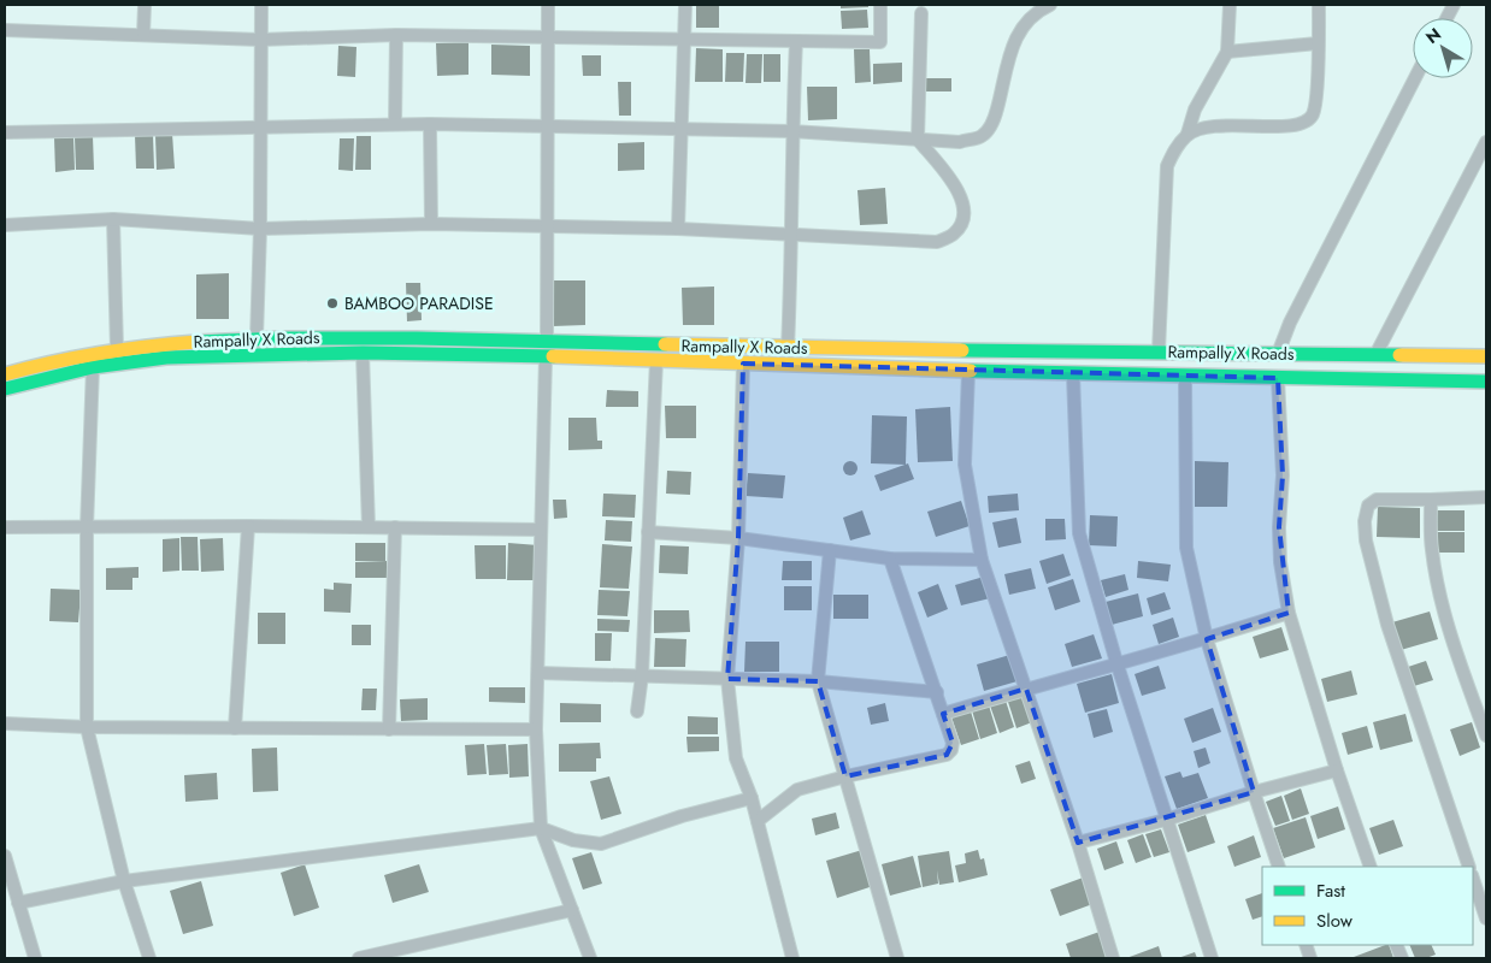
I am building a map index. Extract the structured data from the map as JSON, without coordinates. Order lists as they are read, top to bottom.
{
  "streets": {
    "main road": ["Rampally X Roads"]
  },
  "places": ["BAMBOO PARADISE"],
  "legend": ["Fast", "Slow"],
  "north": "top left"
}
